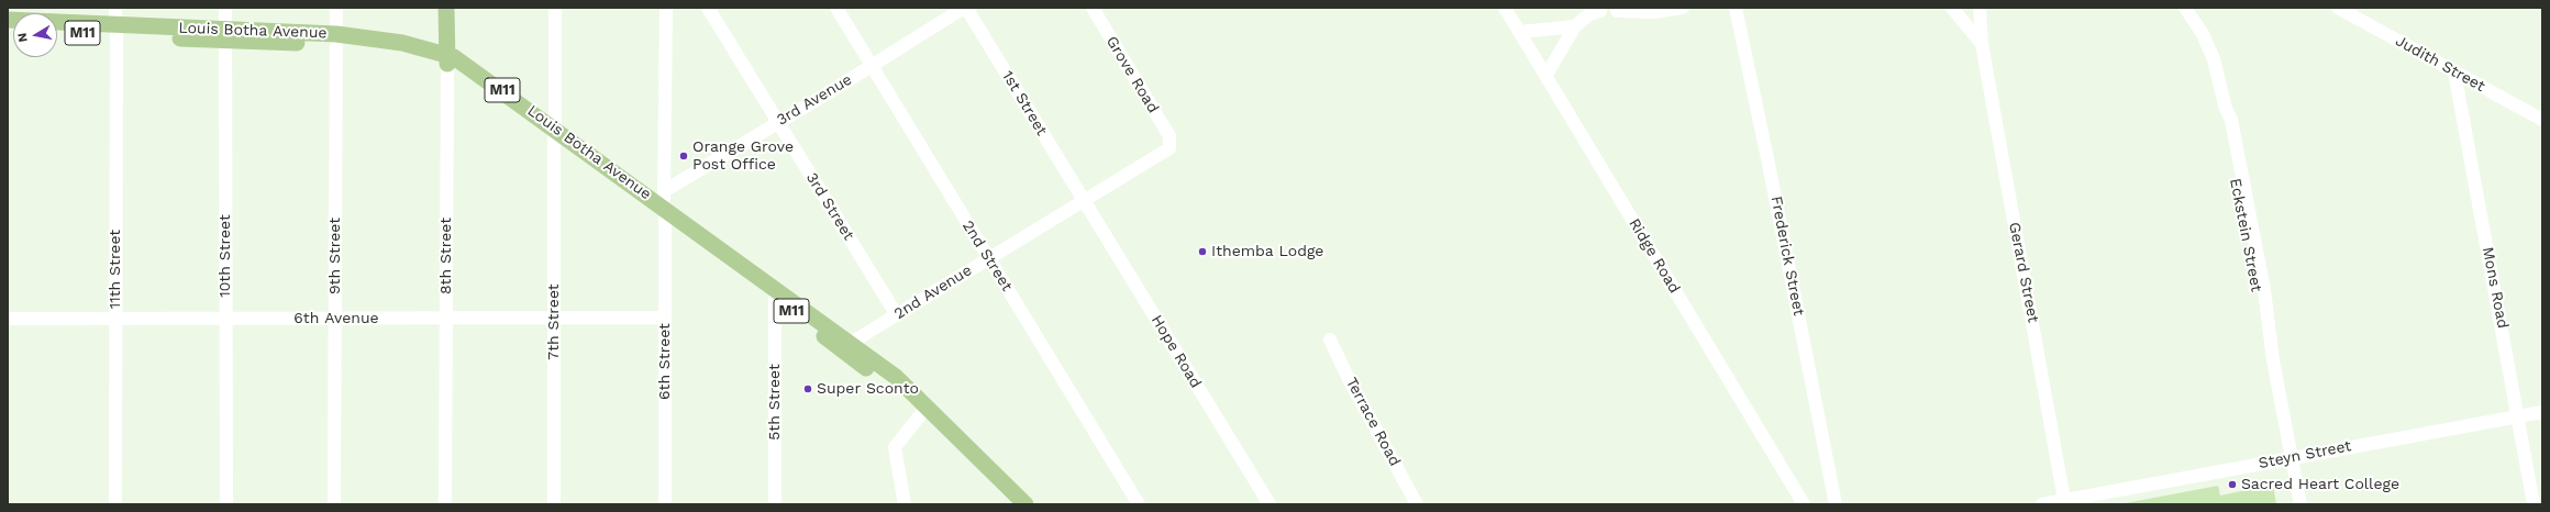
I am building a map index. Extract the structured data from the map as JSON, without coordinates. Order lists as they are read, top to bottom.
{
  "streets": {
    "main road": ["Louis Botha Avenue", "M11", "8th Street"],
    "street": [
      "Judith Street",
      "Grove Road",
      "3rd Avenue",
      "1st Street",
      "3rd Street",
      "Eckstein Street",
      "10th Street",
      "9th Street",
      "2nd Street",
      "Ridge Road",
      "Frederick Street",
      "11th Street",
      "Gerard Street",
      "Mons Road",
      "2nd Avenue",
      "6th Avenue",
      "7th Street",
      "Hope Road",
      "6th Street",
      "5th Street",
      "Terrace Road",
      "Steyn Street"
    ]
  },
  "crossings": [
    ["Louis Botha Avenue", "3rd Avenue"],
    ["Louis Botha Avenue", "10th Street"],
    ["Louis Botha Avenue", "9th Street"],
    ["Louis Botha Avenue", "8th Street"],
    ["Louis Botha Avenue", "11th Street"],
    ["Louis Botha Avenue", "2nd Avenue"],
    ["Louis Botha Avenue", "7th Street"],
    ["Louis Botha Avenue", "6th Street"],
    ["Louis Botha Avenue", "5th Street"],
    ["Judith Street", "Mons Road"],
    ["Grove Road", "2nd Avenue"],
    ["3rd Avenue", "1st Street"],
    ["3rd Avenue", "3rd Street"],
    ["3rd Avenue", "2nd Street"],
    ["3rd Avenue", "6th Street"],
    ["1st Street", "2nd Avenue"],
    ["1st Street", "Hope Road"],
    ["3rd Street", "2nd Avenue"],
    ["Eckstein Street", "Steyn Street"],
    ["10th Street", "6th Avenue"],
    ["9th Street", "6th Avenue"],
    ["8th Street", "6th Avenue"],
    ["2nd Street", "2nd Avenue"],
    ["11th Street", "6th Avenue"],
    ["Gerard Street", "Steyn Street"],
    ["Mons Road", "Steyn Street"],
    ["2nd Avenue", "Hope Road"],
    ["6th Avenue", "7th Street"],
    ["6th Avenue", "6th Street"]
  ],
  "places": [
    "Orange Grove Post Office",
    "Ithemba Lodge",
    "Super Sconto",
    "Sacred Heart College"
  ],
  "north": "left"
}
